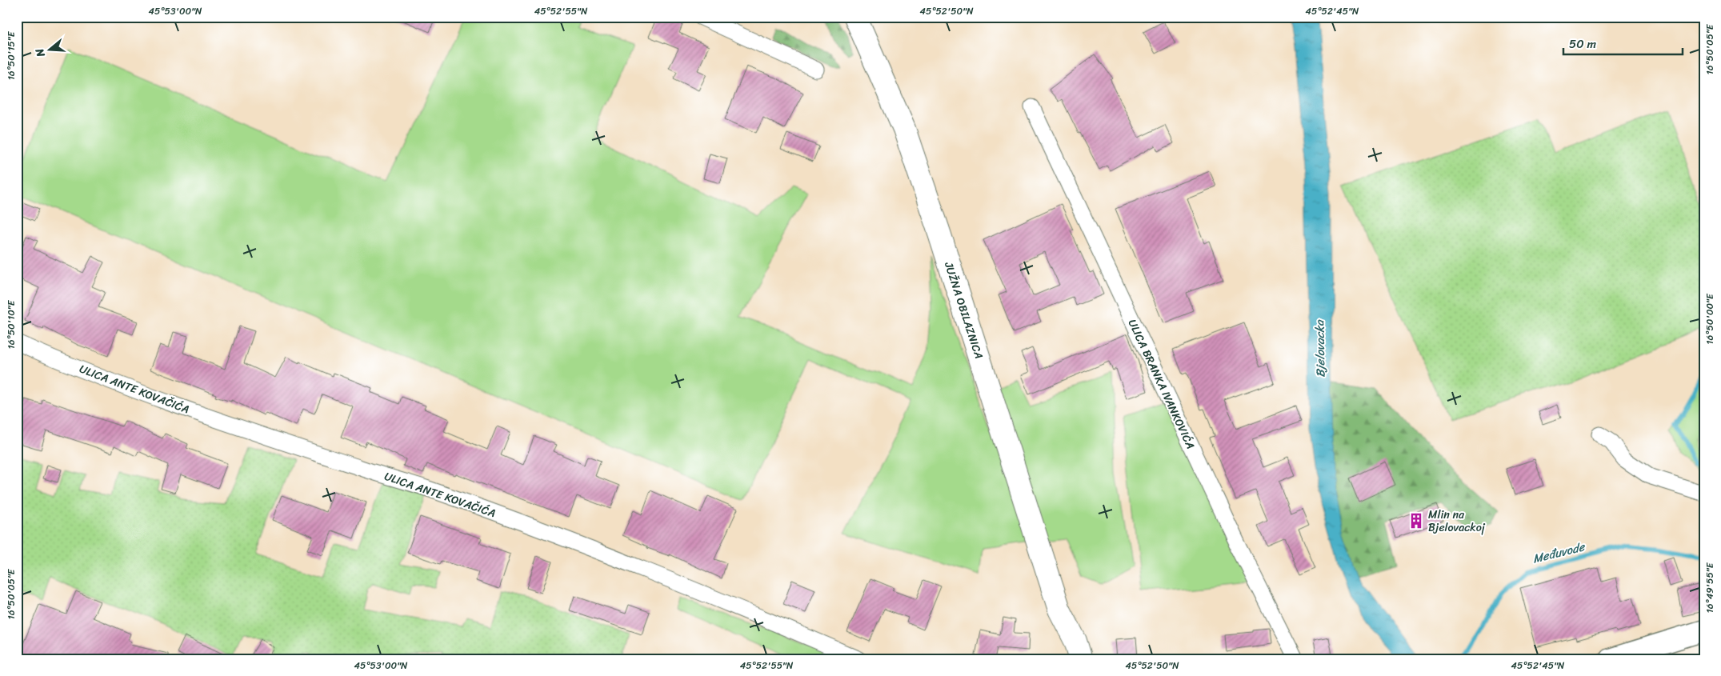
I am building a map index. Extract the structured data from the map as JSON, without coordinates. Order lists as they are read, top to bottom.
{
  "streets": {
    "main road": ["JUŽNA OBILAZNICA"],
    "street": ["ULICA BRANKA IVANKOVIĆA", "ULICA ANTE KOVAČIĆA"]
  },
  "water": ["Bjelovacka", "Međuvode"],
  "places": {
    "building": ["Mlin na Bjelovackoj"]
  },
  "scale_bar": "50 m",
  "north": "left",
  "coordinates": [
    "45°53'00\"N",
    "45°52'55\"N",
    "45°52'50\"N",
    "45°52'45\"N",
    "16°50'05\"E",
    "16°50'15\"E",
    "16°50'00\"E",
    "16°50'10\"E",
    "16°49'55\"E"
  ]
}
